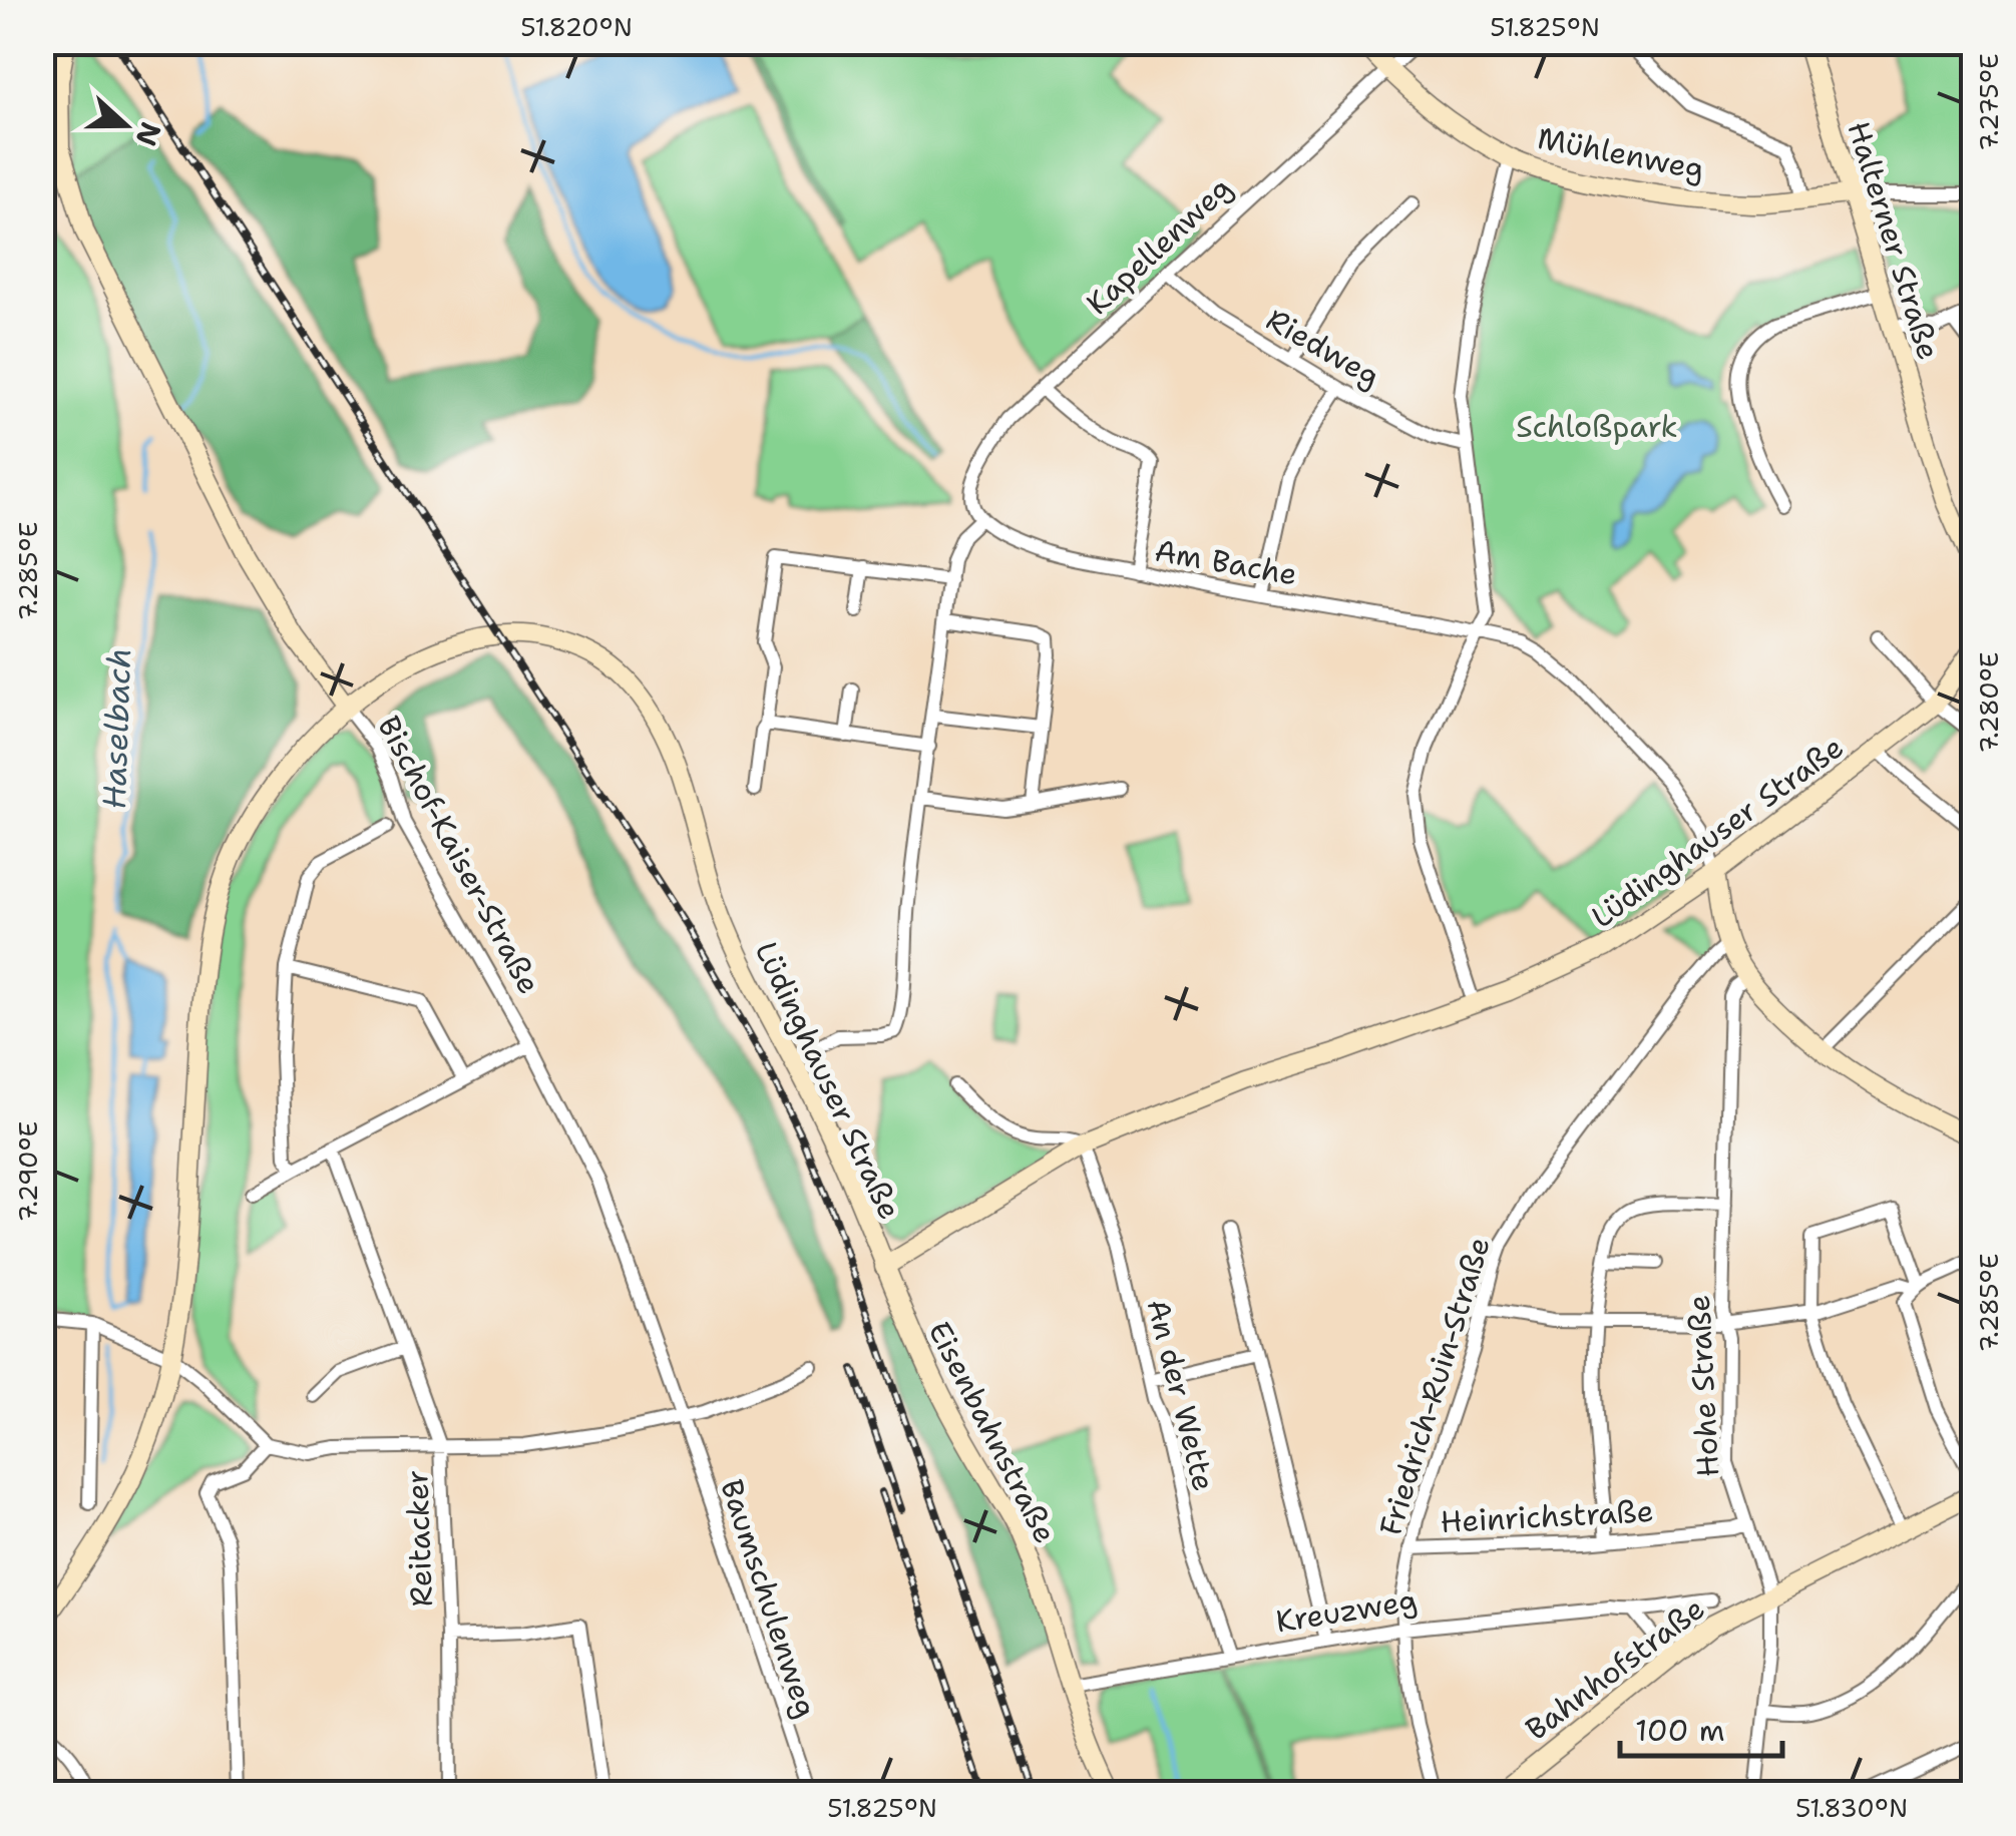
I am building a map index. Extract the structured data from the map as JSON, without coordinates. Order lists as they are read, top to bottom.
{
  "streets": {
    "street": [
      "Mühlenweg",
      "Halterner Straße",
      "Kapellenweg",
      "Riedweg",
      "Am Bache",
      "Lüdinghauser Straße",
      "Bischof-Kaiser-Straße",
      "Friedrich-Ruin-Straße",
      "Hohe Straße",
      "An der Wette",
      "Eisenbahnstraße",
      "Heinrichstraße",
      "Reitacker",
      "Baumschulenweg",
      "Kreuzweg",
      "Bahnhofstraße"
    ]
  },
  "crossings": [
    ["Mühlenweg", "Halterner Straße"],
    ["Mühlenweg", "Kapellenweg"],
    ["Kapellenweg", "Riedweg"],
    ["Kapellenweg", "Am Bache"],
    ["Kapellenweg", "Lüdinghauser Straße"],
    ["Am Bache", "Lüdinghauser Straße"],
    ["Lüdinghauser Straße", "Bischof-Kaiser-Straße"],
    ["Lüdinghauser Straße", "An der Wette"],
    ["Lüdinghauser Straße", "Eisenbahnstraße"],
    ["Bischof-Kaiser-Straße", "Baumschulenweg"],
    ["Friedrich-Ruin-Straße", "Heinrichstraße"],
    ["Friedrich-Ruin-Straße", "Kreuzweg"],
    ["Hohe Straße", "Heinrichstraße"],
    ["Hohe Straße", "Bahnhofstraße"],
    ["An der Wette", "Kreuzweg"],
    ["Eisenbahnstraße", "Kreuzweg"]
  ],
  "water": ["Haselbach"],
  "parks": ["Schloßpark"],
  "scale_bar": "100 m",
  "north": "right",
  "coordinates": [
    "51.820°N",
    "51.825°N",
    "7.275°E",
    "7.285°E",
    "7.280°E",
    "7.290°E",
    "51.830°N"
  ]
}
